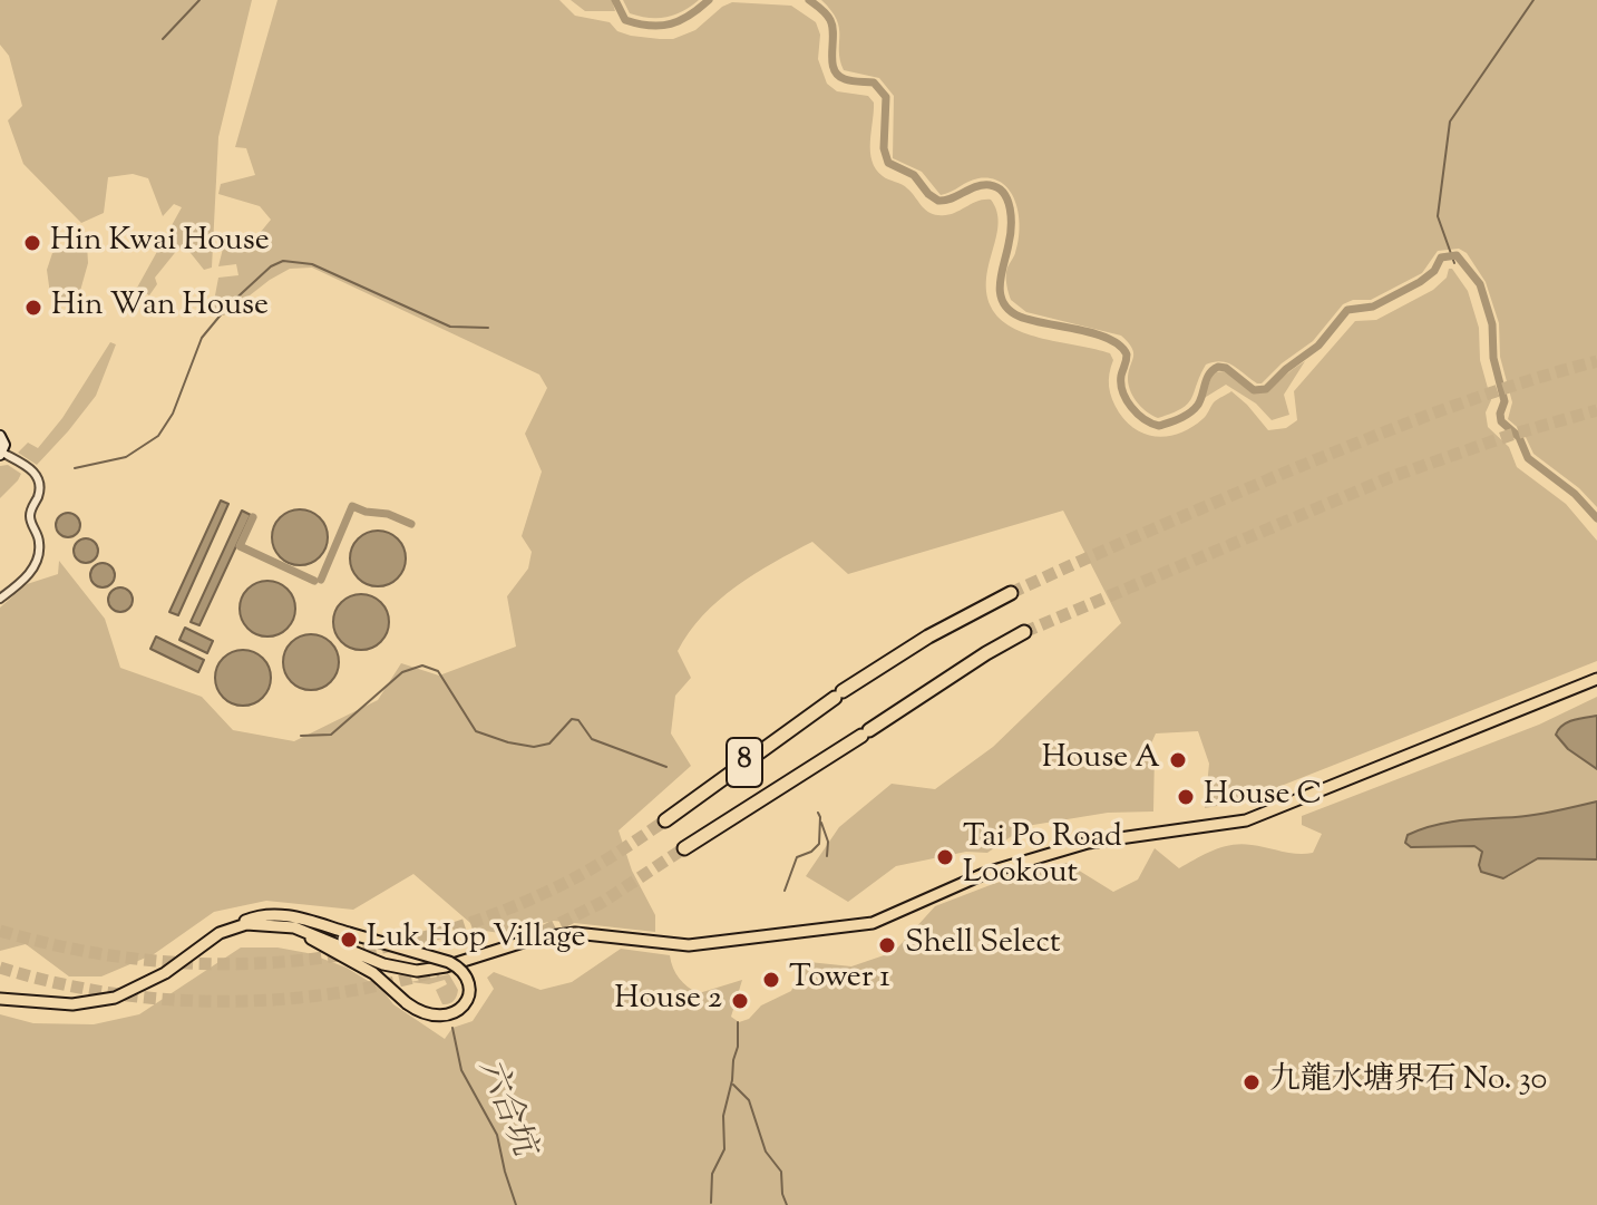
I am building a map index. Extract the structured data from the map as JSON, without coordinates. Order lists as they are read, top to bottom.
{
  "streets": {
    "highway": ["8"]
  },
  "water": ["六合坑"],
  "places": [
    "Hin Kwai House",
    "Hin Wan House",
    "House A",
    "House C",
    "Tai Po Road Lookout",
    "Luk Hop Village",
    "Shell Select",
    "Tower 1",
    "House 2",
    "九龍水塘界石 No. 30"
  ]
}
